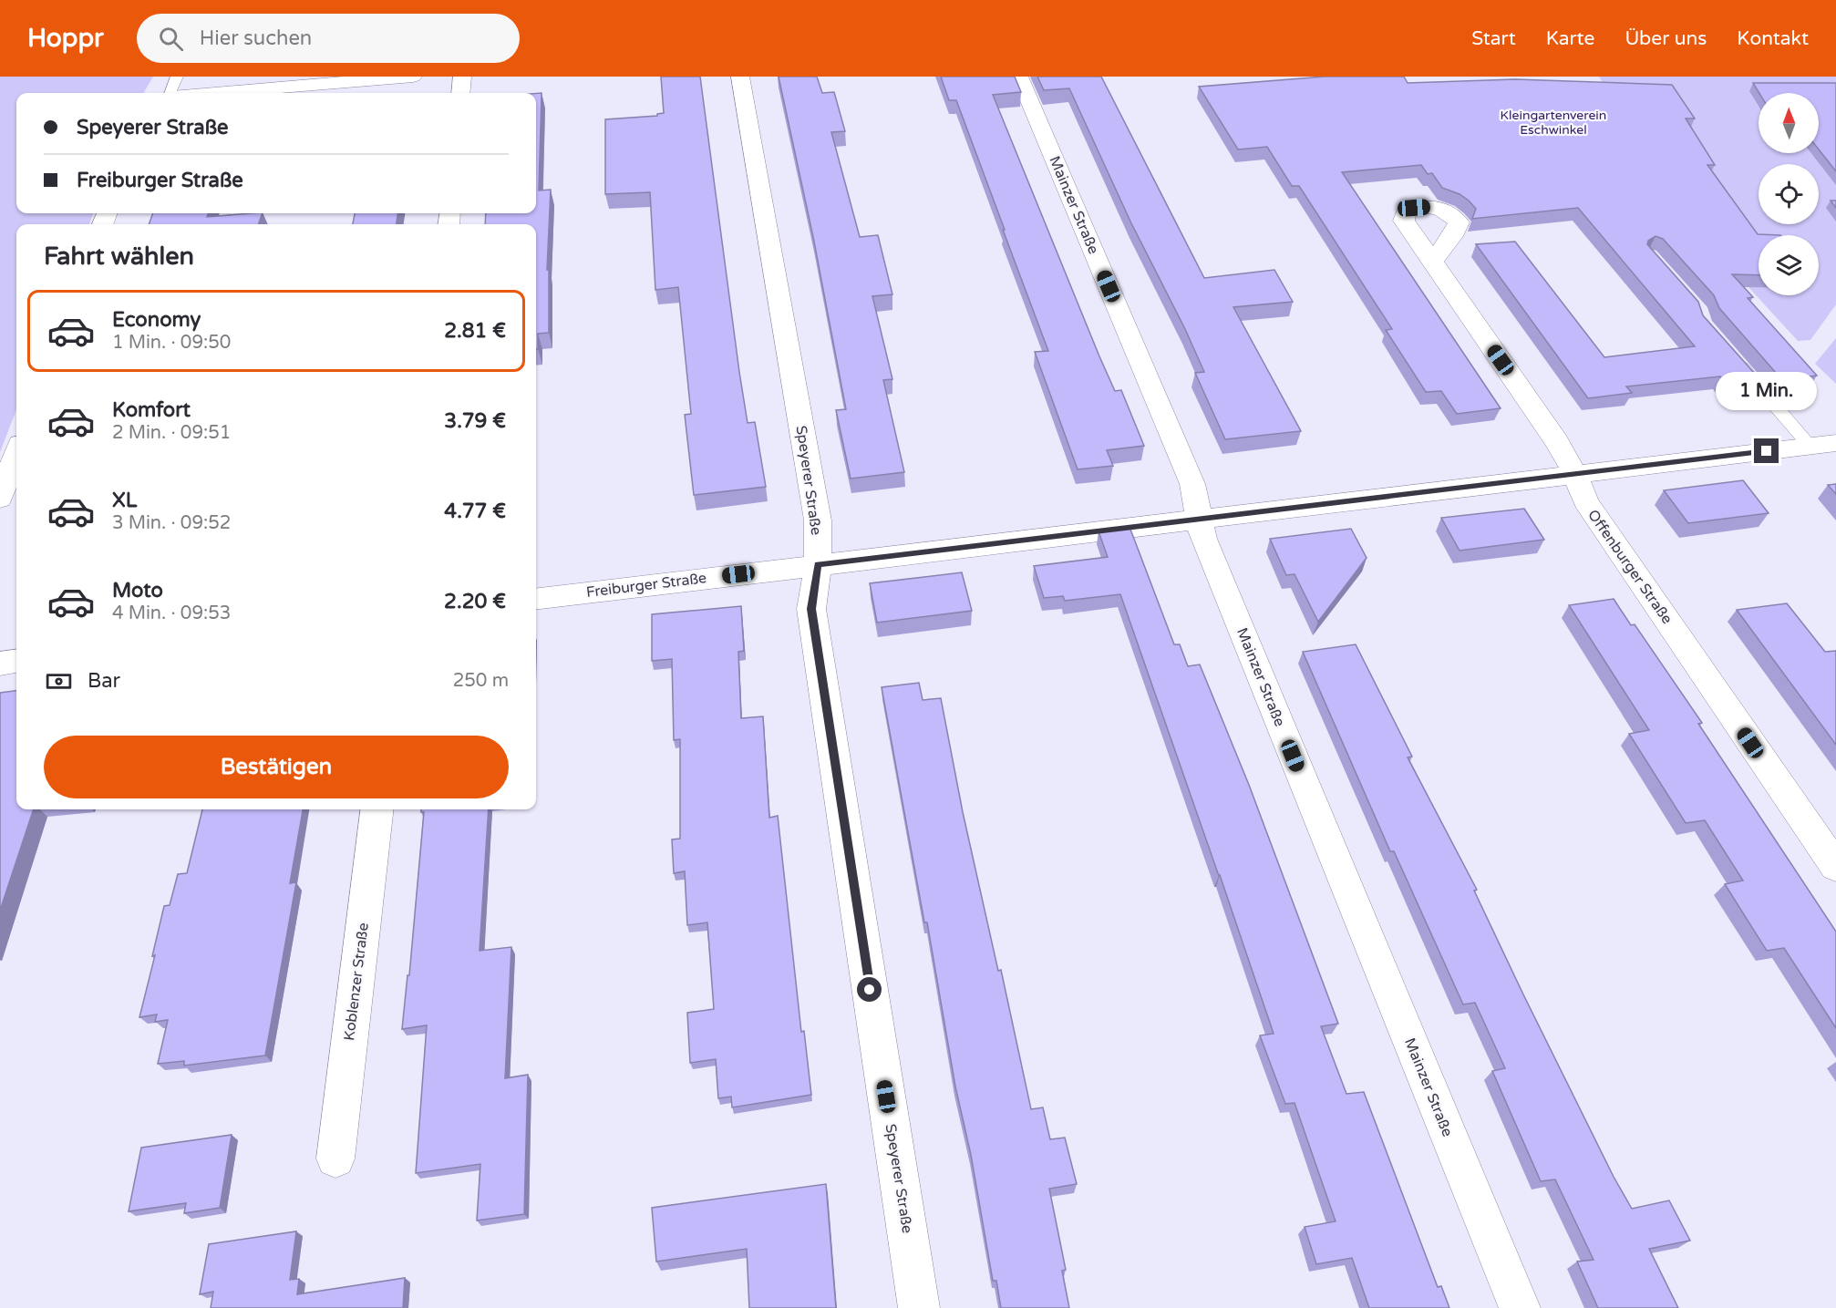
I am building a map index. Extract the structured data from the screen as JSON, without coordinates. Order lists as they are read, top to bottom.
{
  "streets": {
    "street": [
      "Mainzer Straße",
      "Speyerer Straße",
      "Offenburger Straße",
      "Freiburger Straße",
      "Koblenzer Straße"
    ]
  },
  "crossings": [
    ["Mainzer Straße", "Freiburger Straße"],
    ["Speyerer Straße", "Freiburger Straße"],
    ["Offenburger Straße", "Freiburger Straße"]
  ],
  "parks": ["Kleingartenverein Eschwinkel"],
  "north": "top",
  "page": {
    "header": "Hoppr",
    "search": "Hier suchen",
    "nav": [
      "Start",
      "Karte",
      "Über uns",
      "Kontakt"
    ],
    "banner": ["Speyerer Straße", "Freiburger Straße"],
    "heading": "Fahrt wählen",
    "list": [
      {
        "name": "Economy",
        "note": "1 Min. · 09:50",
        "value": "2.81 €"
      },
      {
        "name": "Komfort",
        "note": "2 Min. · 09:51",
        "value": "3.79 €"
      },
      {
        "name": "XL",
        "note": "3 Min. · 09:52",
        "value": "4.77 €"
      },
      {
        "name": "Moto",
        "note": "4 Min. · 09:53",
        "value": "2.20 €"
      }
    ],
    "bubble": "1 Min.",
    "pay": ["Bar", "250 m"],
    "buttons": "Bestätigen"
  }
}
